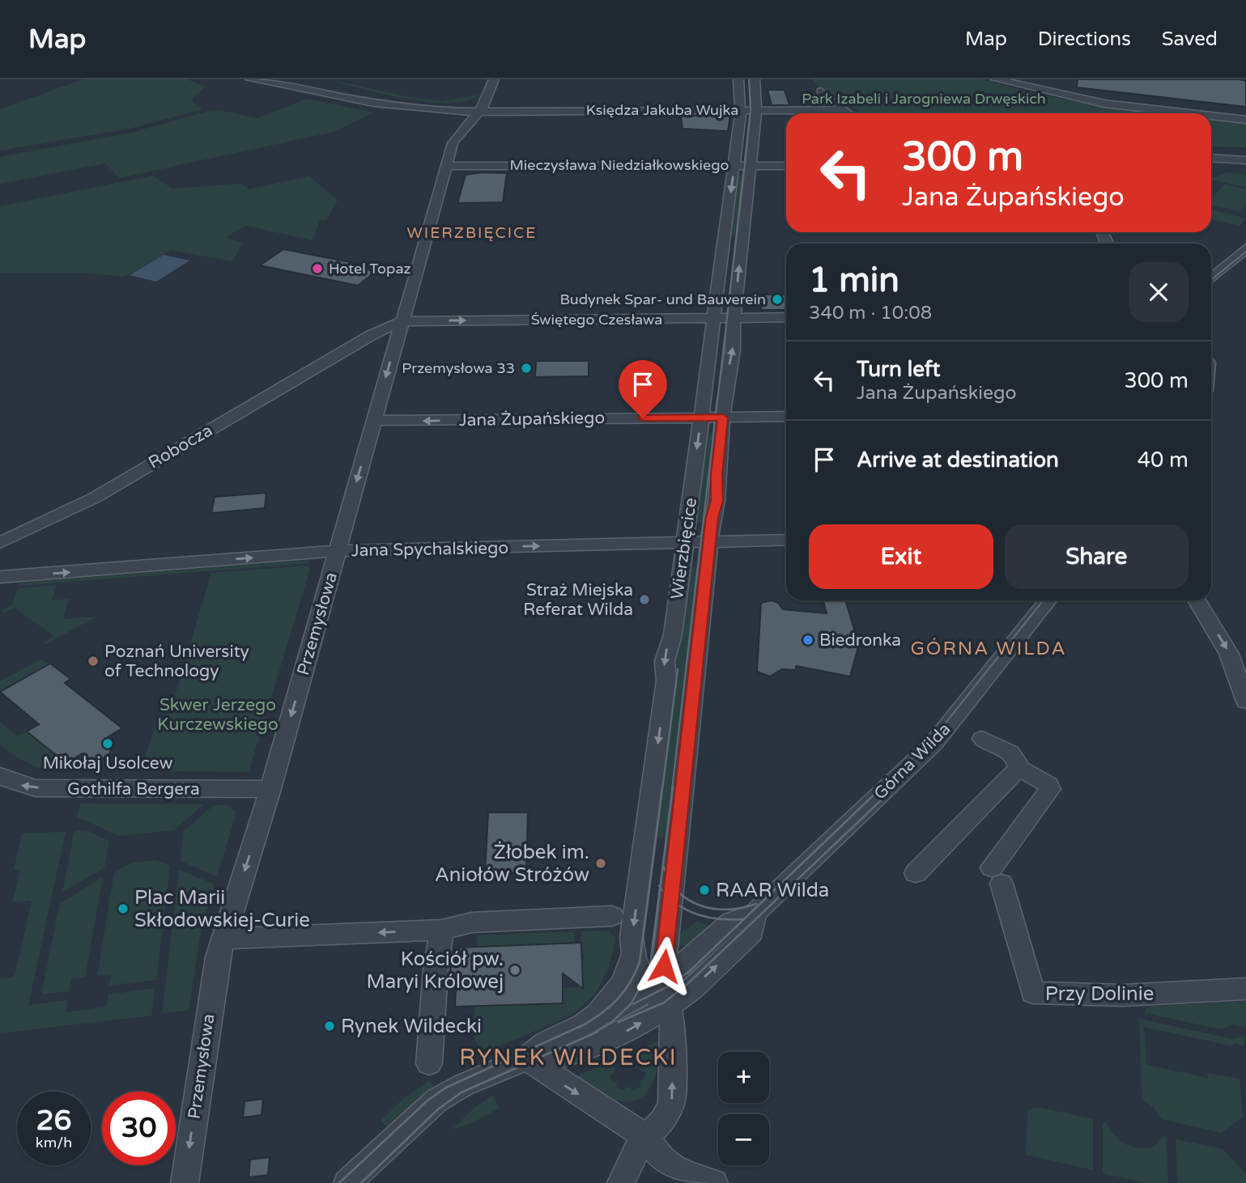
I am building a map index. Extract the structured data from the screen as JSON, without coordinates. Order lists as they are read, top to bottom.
{
  "streets": {
    "street": [
      "Księdza Jakuba Wujka",
      "Mieczysława Niedziałkowskiego",
      "Świętego Czesława",
      "Jana Żupańskiego",
      "Robocza",
      "Wierzbięcice",
      "Jana Spychalskiego",
      "Przemysłowa",
      "Górna Wilda",
      "Gothilfa Bergera",
      "Przy Dolinie"
    ]
  },
  "crossings": [
    ["Księdza Jakuba Wujka", "Wierzbięcice"],
    ["Księdza Jakuba Wujka", "Przemysłowa"],
    ["Mieczysława Niedziałkowskiego", "Wierzbięcice"],
    ["Mieczysława Niedziałkowskiego", "Przemysłowa"],
    ["Świętego Czesława", "Robocza"],
    ["Świętego Czesława", "Wierzbięcice"],
    ["Świętego Czesława", "Przemysłowa"],
    ["Jana Żupańskiego", "Wierzbięcice"],
    ["Jana Żupańskiego", "Przemysłowa"],
    ["Robocza", "Przemysłowa"],
    ["Wierzbięcice", "Jana Spychalskiego"],
    ["Wierzbięcice", "Górna Wilda"],
    ["Jana Spychalskiego", "Przemysłowa"],
    ["Przemysłowa", "Gothilfa Bergera"]
  ],
  "one_way": [
    "Świętego Czesława",
    "Jana Żupańskiego",
    "Jana Spychalskiego",
    "Przemysłowa",
    "Gothilfa Bergera"
  ],
  "districts": ["WIERZBIĘCICE", "GÓRNA WILDA", "RYNEK WILDECKI"],
  "parks": ["Park Izabeli i Jarogniewa Drwęskich", "Skwer Jerzego Kurczewskiego"],
  "places": [
    "Hotel Topaz",
    "Budynek Spar- und Bauverein",
    "Przemysłowa 33",
    "Straż Miejska Referat Wilda",
    "Biedronka",
    "Poznań University of Technology",
    "Mikołaj Usolcew",
    "Żłobek im. Aniołów Stróżów",
    "RAAR Wilda",
    "Plac Marii Skłodowskiej-Curie",
    "Kościół pw. Maryi Królowej",
    "Rynek Wildecki"
  ],
  "page": {
    "header": "Map",
    "nav": ["Map", "Directions", "Saved"],
    "turn": ["300 m", "Jana Żupańskiego"],
    "heading": ["1 min", "340 m · 10:08"],
    "list": [
      {
        "name": "Turn left",
        "note": "Jana Żupańskiego",
        "value": "300 m"
      },
      {
        "name": "Arrive at destination",
        "value": "40 m"
      }
    ],
    "buttons": ["Exit", "Share"],
    "map_buttons": ["+", "−"],
    "speed": "26 km/h",
    "limit": "30"
  }
}
